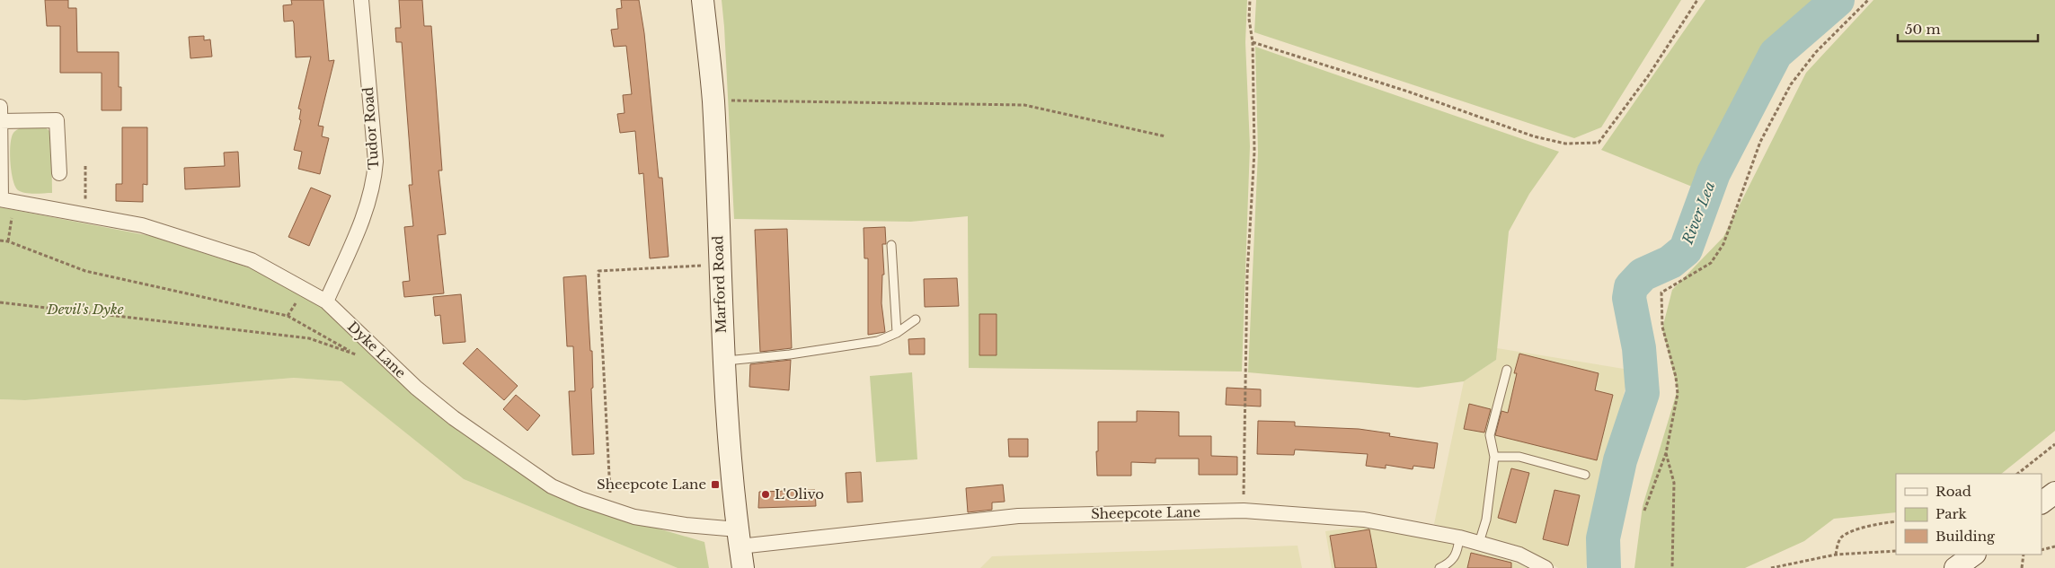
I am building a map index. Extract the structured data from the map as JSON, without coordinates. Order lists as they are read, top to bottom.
{
  "streets": {
    "street": [
      "Tudor Road",
      "Marford Road",
      "Dyke Lane",
      "Sheepcote Lane"
    ]
  },
  "crossings": [
    ["Tudor Road", "Dyke Lane"],
    ["Marford Road", "Dyke Lane"],
    ["Marford Road", "Sheepcote Lane"],
    ["Dyke Lane", "Sheepcote Lane"]
  ],
  "water": ["River Lea"],
  "parks": ["Devil's Dyke"],
  "places": {
    "transit": ["Sheepcote Lane"],
    "other": ["L'Olivo"]
  },
  "legend": ["Road", "Park", "Building"],
  "scale_bar": "50 m"
}
